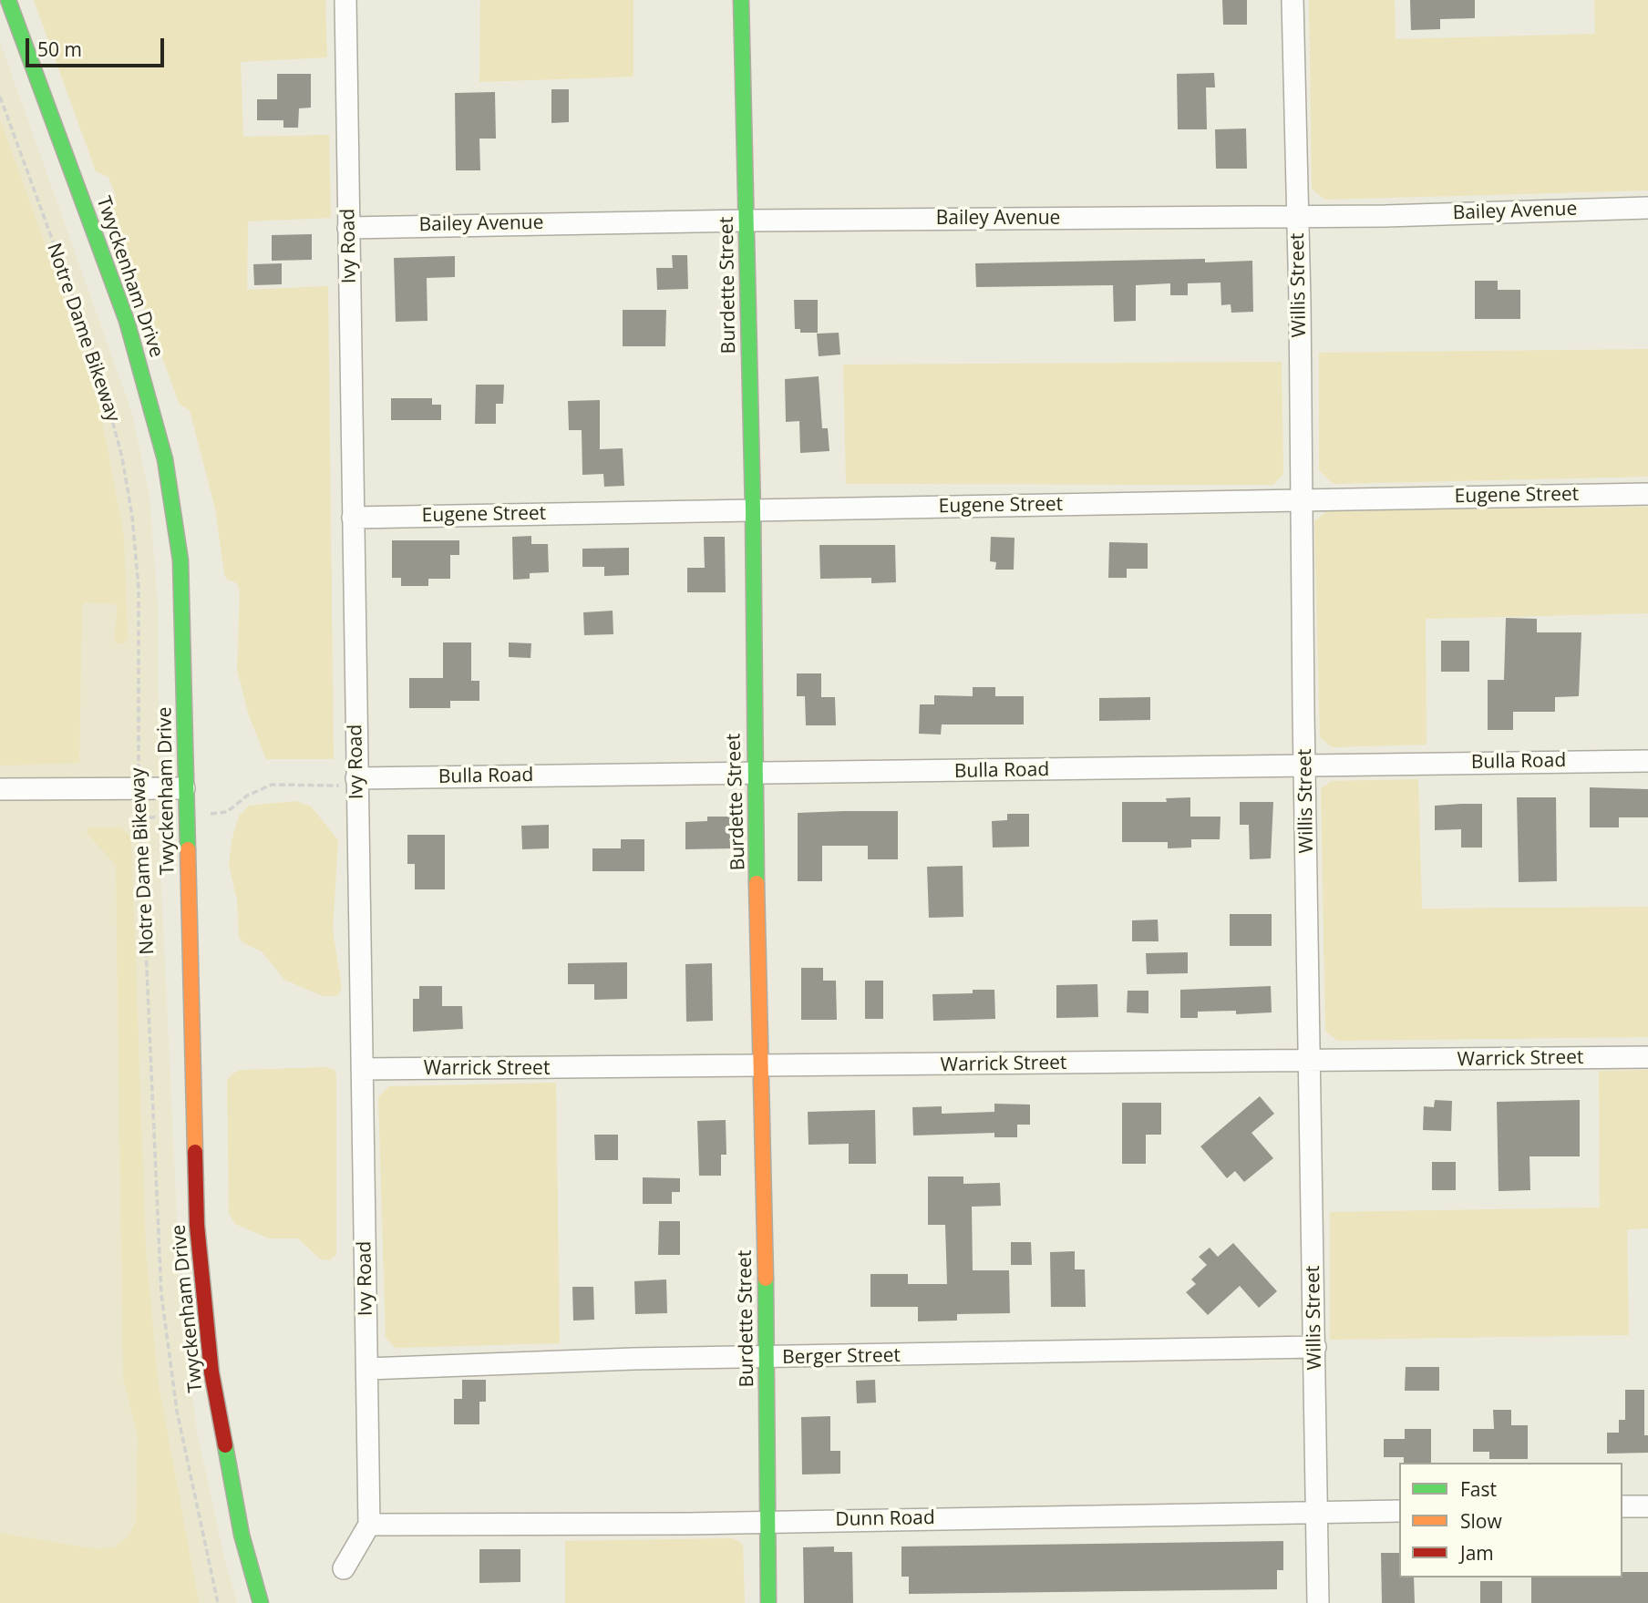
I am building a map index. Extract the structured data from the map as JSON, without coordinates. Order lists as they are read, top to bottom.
{
  "streets": {
    "street": [
      "Bailey Avenue",
      "Ivy Road",
      "Twyckenham Drive",
      "Burdette Street",
      "Willis Street",
      "Eugene Street",
      "Bulla Road",
      "Warrick Street",
      "Berger Street",
      "Dunn Road"
    ],
    "path": ["Notre Dame Bikeway"]
  },
  "crossings": [
    ["Bailey Avenue", "Ivy Road"],
    ["Bailey Avenue", "Burdette Street"],
    ["Bailey Avenue", "Willis Street"],
    ["Ivy Road", "Eugene Street"],
    ["Ivy Road", "Bulla Road"],
    ["Ivy Road", "Warrick Street"],
    ["Ivy Road", "Berger Street"],
    ["Ivy Road", "Dunn Road"],
    ["Burdette Street", "Eugene Street"],
    ["Burdette Street", "Bulla Road"],
    ["Burdette Street", "Warrick Street"],
    ["Burdette Street", "Berger Street"],
    ["Burdette Street", "Dunn Road"],
    ["Willis Street", "Eugene Street"],
    ["Willis Street", "Bulla Road"],
    ["Willis Street", "Warrick Street"],
    ["Willis Street", "Berger Street"],
    ["Willis Street", "Dunn Road"]
  ],
  "legend": ["Fast", "Slow", "Jam"],
  "scale_bar": "50 m"
}
